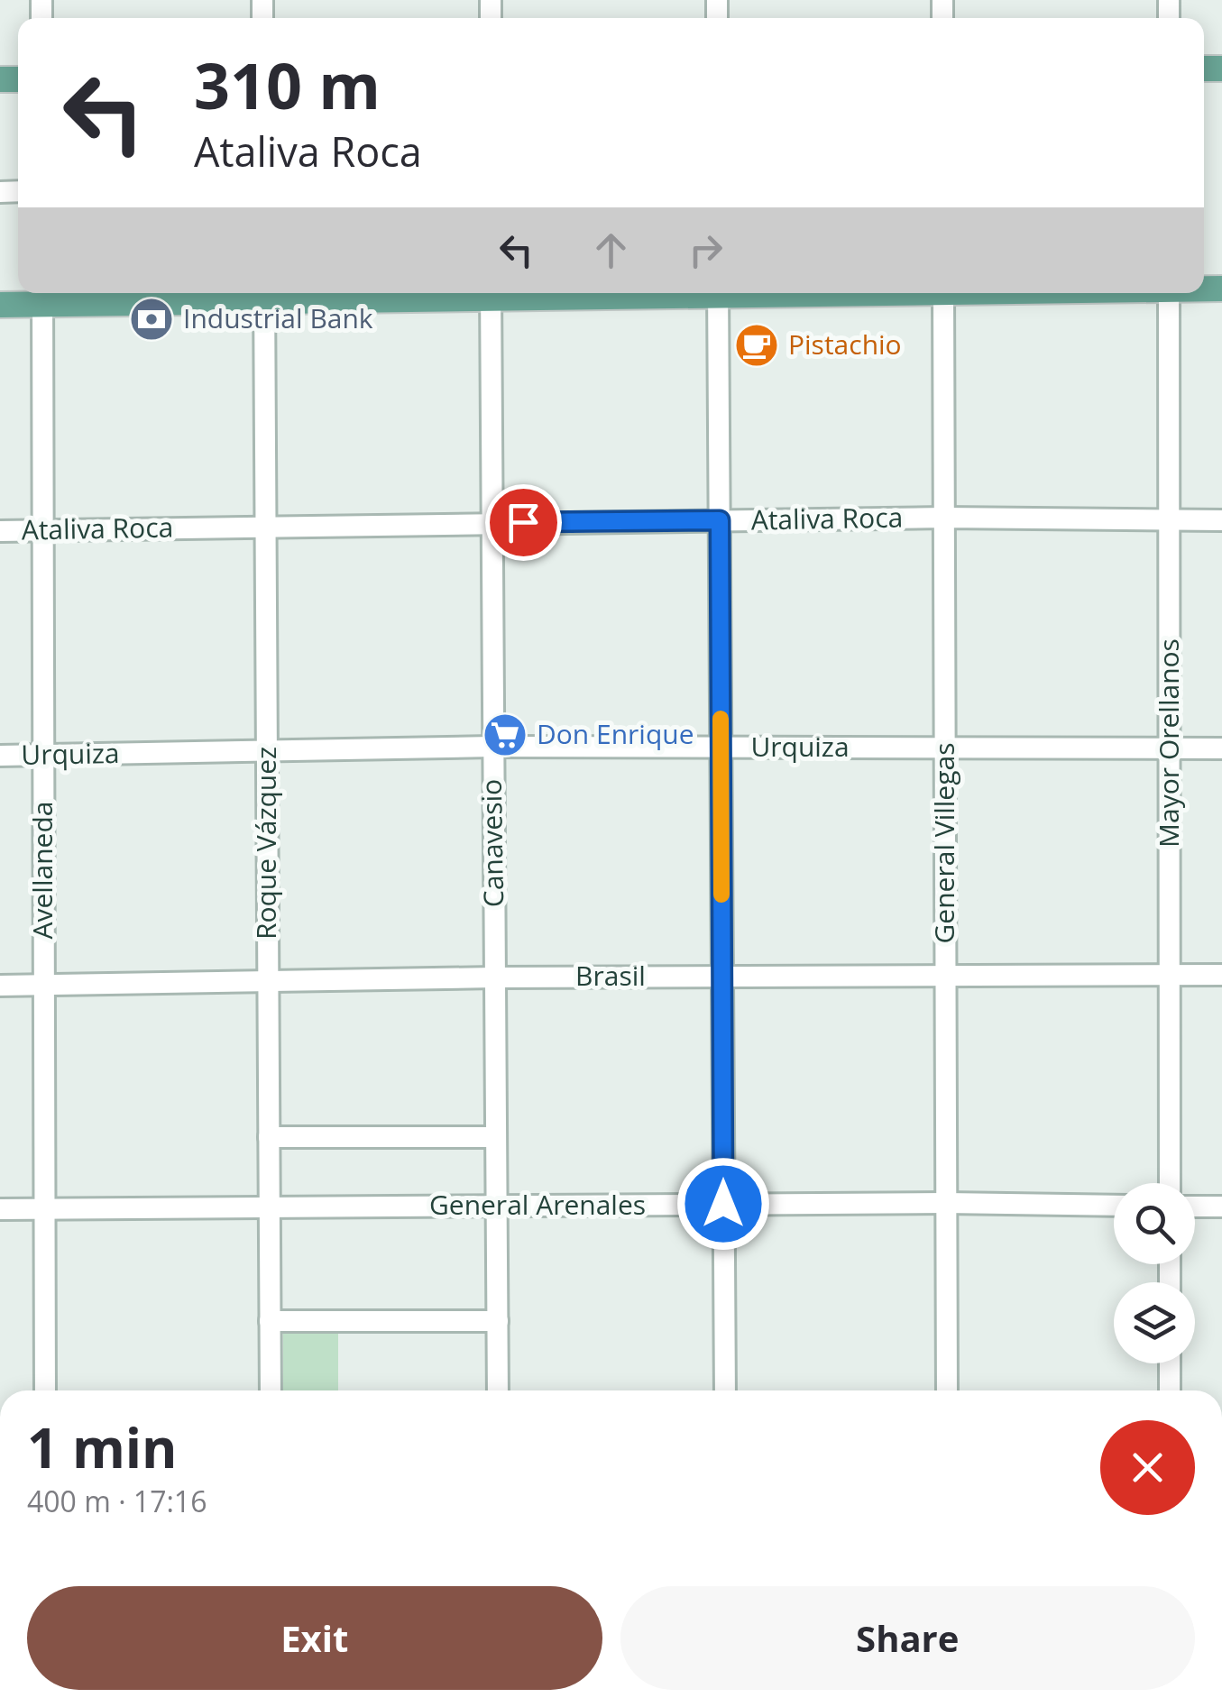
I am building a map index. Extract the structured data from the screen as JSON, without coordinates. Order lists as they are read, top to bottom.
{
  "streets": {
    "street": [
      "Ataliva Roca",
      "Mayor Orellanos",
      "Urquiza",
      "Roque Vázquez",
      "Canavesio",
      "General Villegas",
      "Avellaneda",
      "Brasil",
      "General Arenales"
    ]
  },
  "crossings": [
    ["Ataliva Roca", "Mayor Orellanos"],
    ["Ataliva Roca", "Roque Vázquez"],
    ["Ataliva Roca", "Canavesio"],
    ["Ataliva Roca", "General Villegas"],
    ["Ataliva Roca", "Avellaneda"],
    ["Mayor Orellanos", "Urquiza"],
    ["Mayor Orellanos", "Brasil"],
    ["Urquiza", "Roque Vázquez"],
    ["Urquiza", "Canavesio"],
    ["Urquiza", "General Villegas"],
    ["Urquiza", "Avellaneda"],
    ["Roque Vázquez", "Brasil"],
    ["Roque Vázquez", "General Arenales"],
    ["Canavesio", "Brasil"],
    ["Canavesio", "General Arenales"],
    ["General Villegas", "Brasil"],
    ["General Villegas", "General Arenales"],
    ["Avellaneda", "Brasil"],
    ["Avellaneda", "General Arenales"]
  ],
  "places": {
    "bank": ["Industrial Bank"],
    "cafe": ["Pistachio"],
    "supermarket": ["Don Enrique"]
  },
  "page": {
    "turn": ["310 m", "Ataliva Roca"],
    "heading": ["1 min", "400 m · 17:16"],
    "buttons": ["Exit", "Share"]
  }
}
